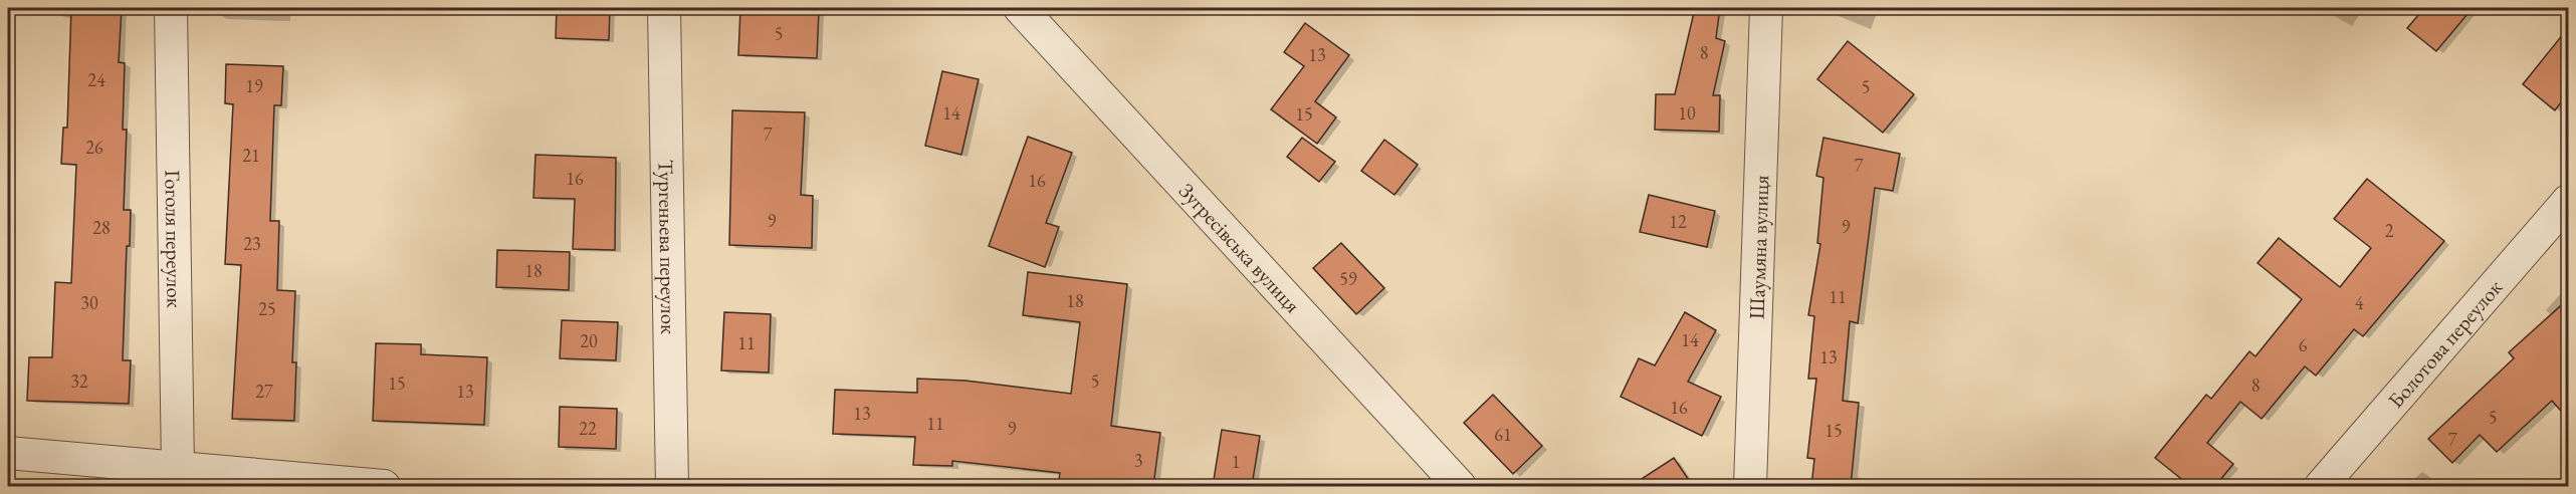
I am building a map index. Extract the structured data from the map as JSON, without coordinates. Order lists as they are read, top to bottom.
{
  "streets": {
    "street": [
      "Гоголя переулок",
      "Тургеньева переулок",
      "Зугресівська вулиця",
      "Шаумяна вулиця",
      "Болотова переулок"
    ]
  },
  "house_numbers": [
    "5",
    "8",
    "13",
    "24",
    "19",
    "5",
    "14",
    "10",
    "15",
    "7",
    "26",
    "21",
    "7",
    "16",
    "16",
    "9",
    "12",
    "9",
    "28",
    "2",
    "23",
    "18",
    "59",
    "11",
    "18",
    "30",
    "4",
    "25",
    "14",
    "20",
    "11",
    "6",
    "13",
    "32",
    "5",
    "15",
    "8",
    "27",
    "13",
    "16",
    "13",
    "5",
    "11",
    "22",
    "9",
    "15",
    "61",
    "7",
    "3",
    "1"
  ]
}
